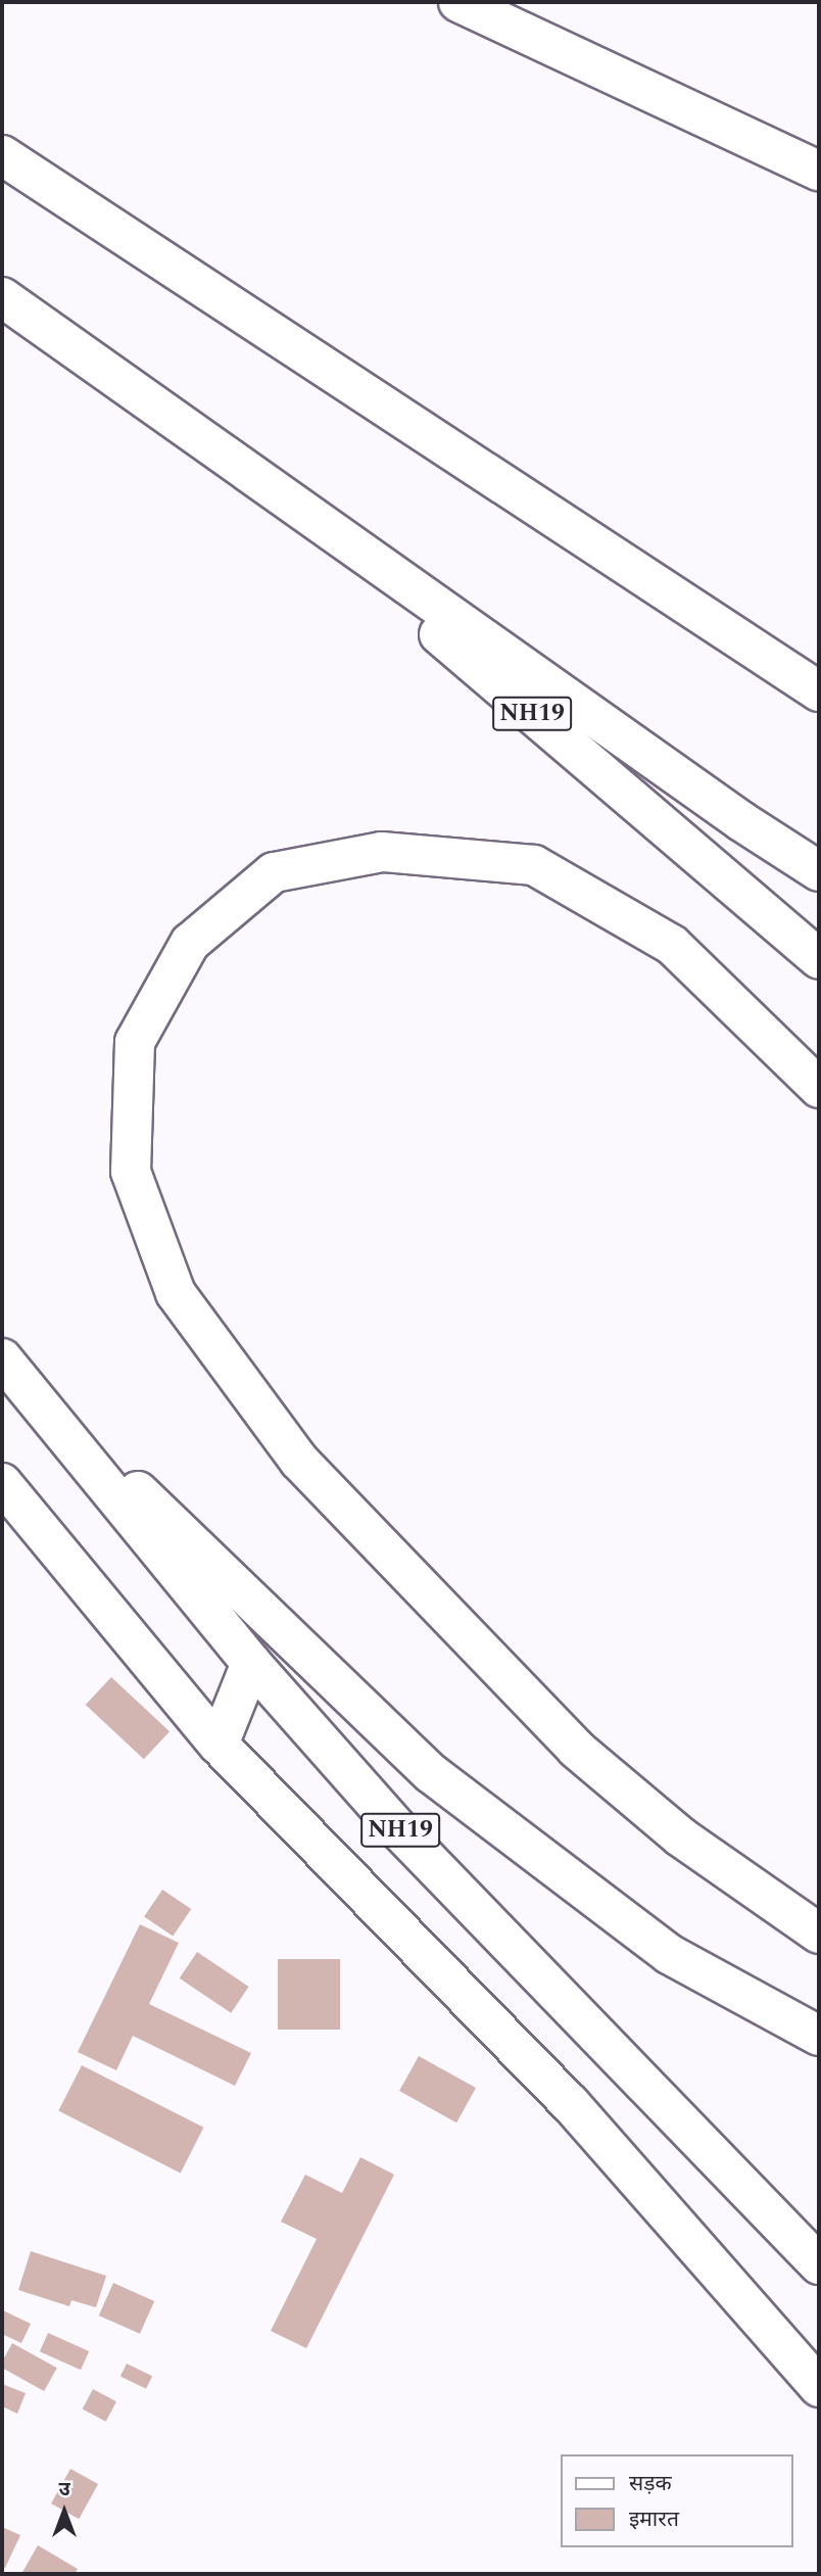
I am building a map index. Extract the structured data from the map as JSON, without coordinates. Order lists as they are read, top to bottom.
{
  "streets": {
    "main road": ["NH19"]
  },
  "legend": ["सड़क", "इमारत"],
  "north": "top"
}
